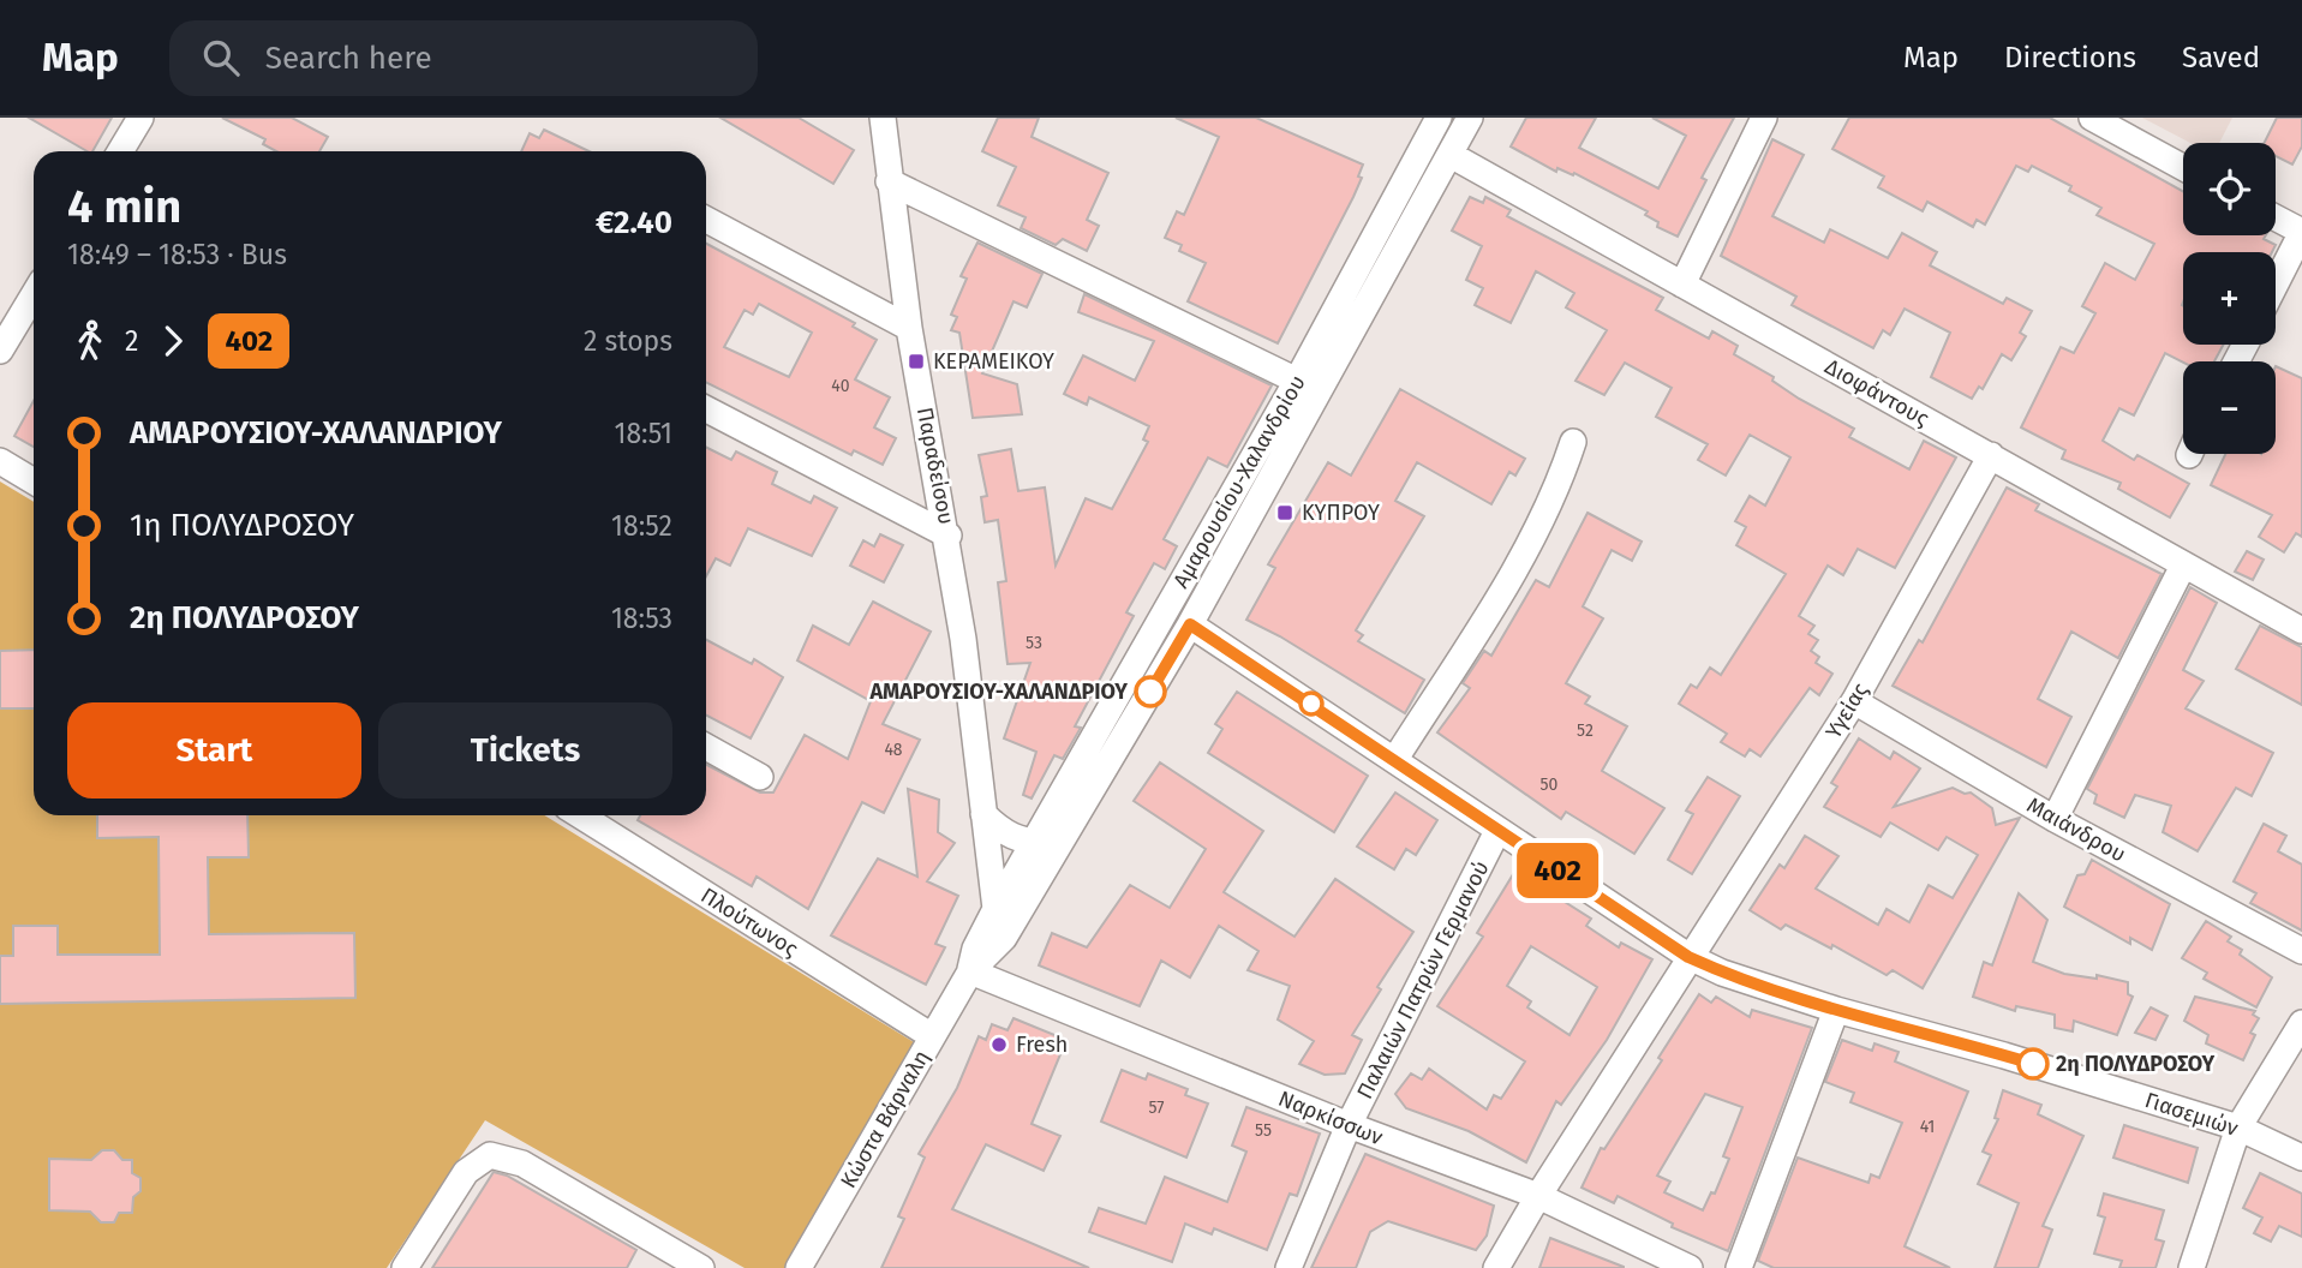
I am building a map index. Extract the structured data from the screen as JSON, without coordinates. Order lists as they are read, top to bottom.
{
  "streets": {
    "street": [
      "Διοφάντους",
      "Παραδείσου",
      "Αμαρουσίου-Χαλανδρίου",
      "Υγείας",
      "Μαιάνδρου",
      "Πλούτωνος",
      "Παλαιών Πατρών Γερμανού",
      "Γιασεμιών",
      "Ναρκίσσων",
      "Κώστα Βάρναλη"
    ]
  },
  "crossings": [
    ["Διοφάντους", "Αμαρουσίου-Χαλανδρίου"],
    ["Διοφάντους", "Υγείας"],
    ["Παραδείσου", "Κώστα Βάρναλη"],
    ["Αμαρουσίου-Χαλανδρίου", "Γιασεμιών"],
    ["Αμαρουσίου-Χαλανδρίου", "Κώστα Βάρναλη"],
    ["Υγείας", "Μαιάνδρου"],
    ["Υγείας", "Γιασεμιών"],
    ["Υγείας", "Ναρκίσσων"],
    ["Πλούτωνος", "Κώστα Βάρναλη"],
    ["Παλαιών Πατρών Γερμανού", "Γιασεμιών"],
    ["Παλαιών Πατρών Γερμανού", "Ναρκίσσων"],
    ["Ναρκίσσων", "Κώστα Βάρναλη"]
  ],
  "places": {
    "transit": ["ΚΕΡΑΜΕΙΚΟΥ", "ΚΥΠΡΟΥ"],
    "other": ["ΑΜΑΡΟΥΣΙΟΥ-ΧΑΛΑΝΔΡΙΟΥ", "Fresh", "2η ΠΟΛΥΔΡΟΣΟΥ"]
  },
  "lines": ["bus line 402"],
  "house_numbers": [
    "40",
    "53",
    "52",
    "48",
    "50",
    "57",
    "41",
    "55"
  ],
  "page": {
    "header": "Map",
    "search": "Search here",
    "nav": ["Map", "Directions", "Saved"],
    "on_map": "402",
    "map_buttons": ["+", "−"],
    "heading": ["4 min", "18:49 – 18:53 · Bus", "€2.40"],
    "legs": ["2", "402", "2 stops"],
    "list": [
      {
        "name": "ΑΜΑΡΟΥΣΙΟΥ-ΧΑΛΑΝΔΡΙΟΥ",
        "value": "18:51"
      },
      {
        "name": "1η ΠΟΛΥΔΡΟΣΟΥ",
        "value": "18:52"
      },
      {
        "name": "2η ΠΟΛΥΔΡΟΣΟΥ",
        "value": "18:53"
      }
    ],
    "buttons": ["Start", "Tickets"]
  }
}
